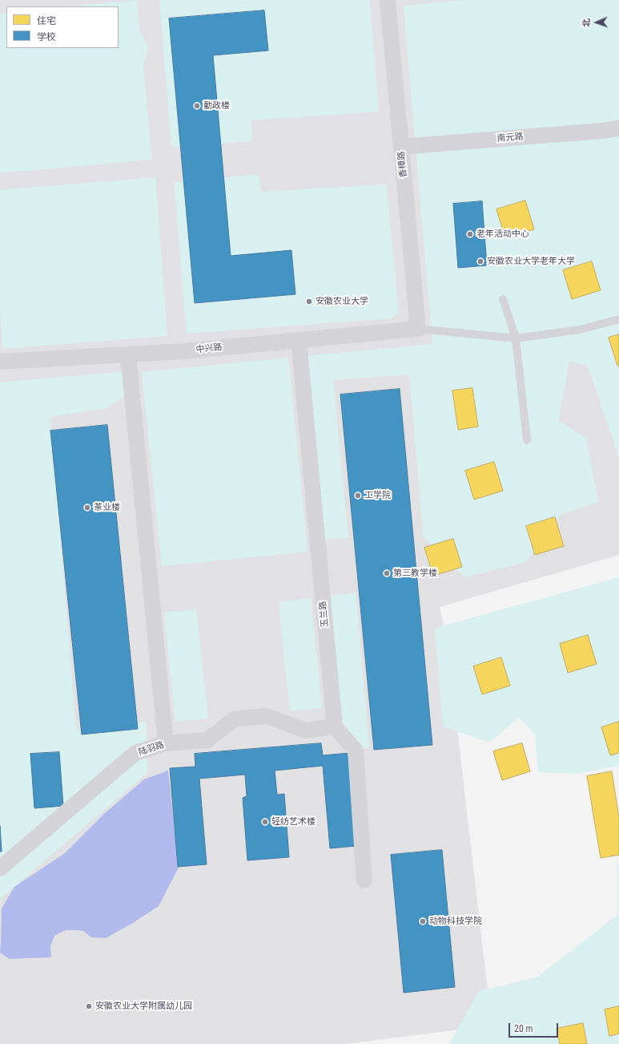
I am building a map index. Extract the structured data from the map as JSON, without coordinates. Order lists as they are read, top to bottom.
{
  "streets": {
    "street": [
      "南元路",
      "香樟路",
      "中兴路",
      "玉兰路",
      "陆羽路"
    ]
  },
  "crossings": [
    ["南元路", "香樟路"],
    ["香樟路", "中兴路"],
    ["中兴路", "玉兰路"],
    ["玉兰路", "陆羽路"]
  ],
  "places": [
    "勤政楼",
    "老年活动中心",
    "安徽农业大学老年大学",
    "安徽农业大学",
    "工学院",
    "茶业楼",
    "第三教学楼",
    "轻纺艺术楼",
    "动物科技学院",
    "安徽农业大学附属幼儿园"
  ],
  "legend": ["住宅", "学校"],
  "scale_bar": "20 m",
  "north": "left"
}
